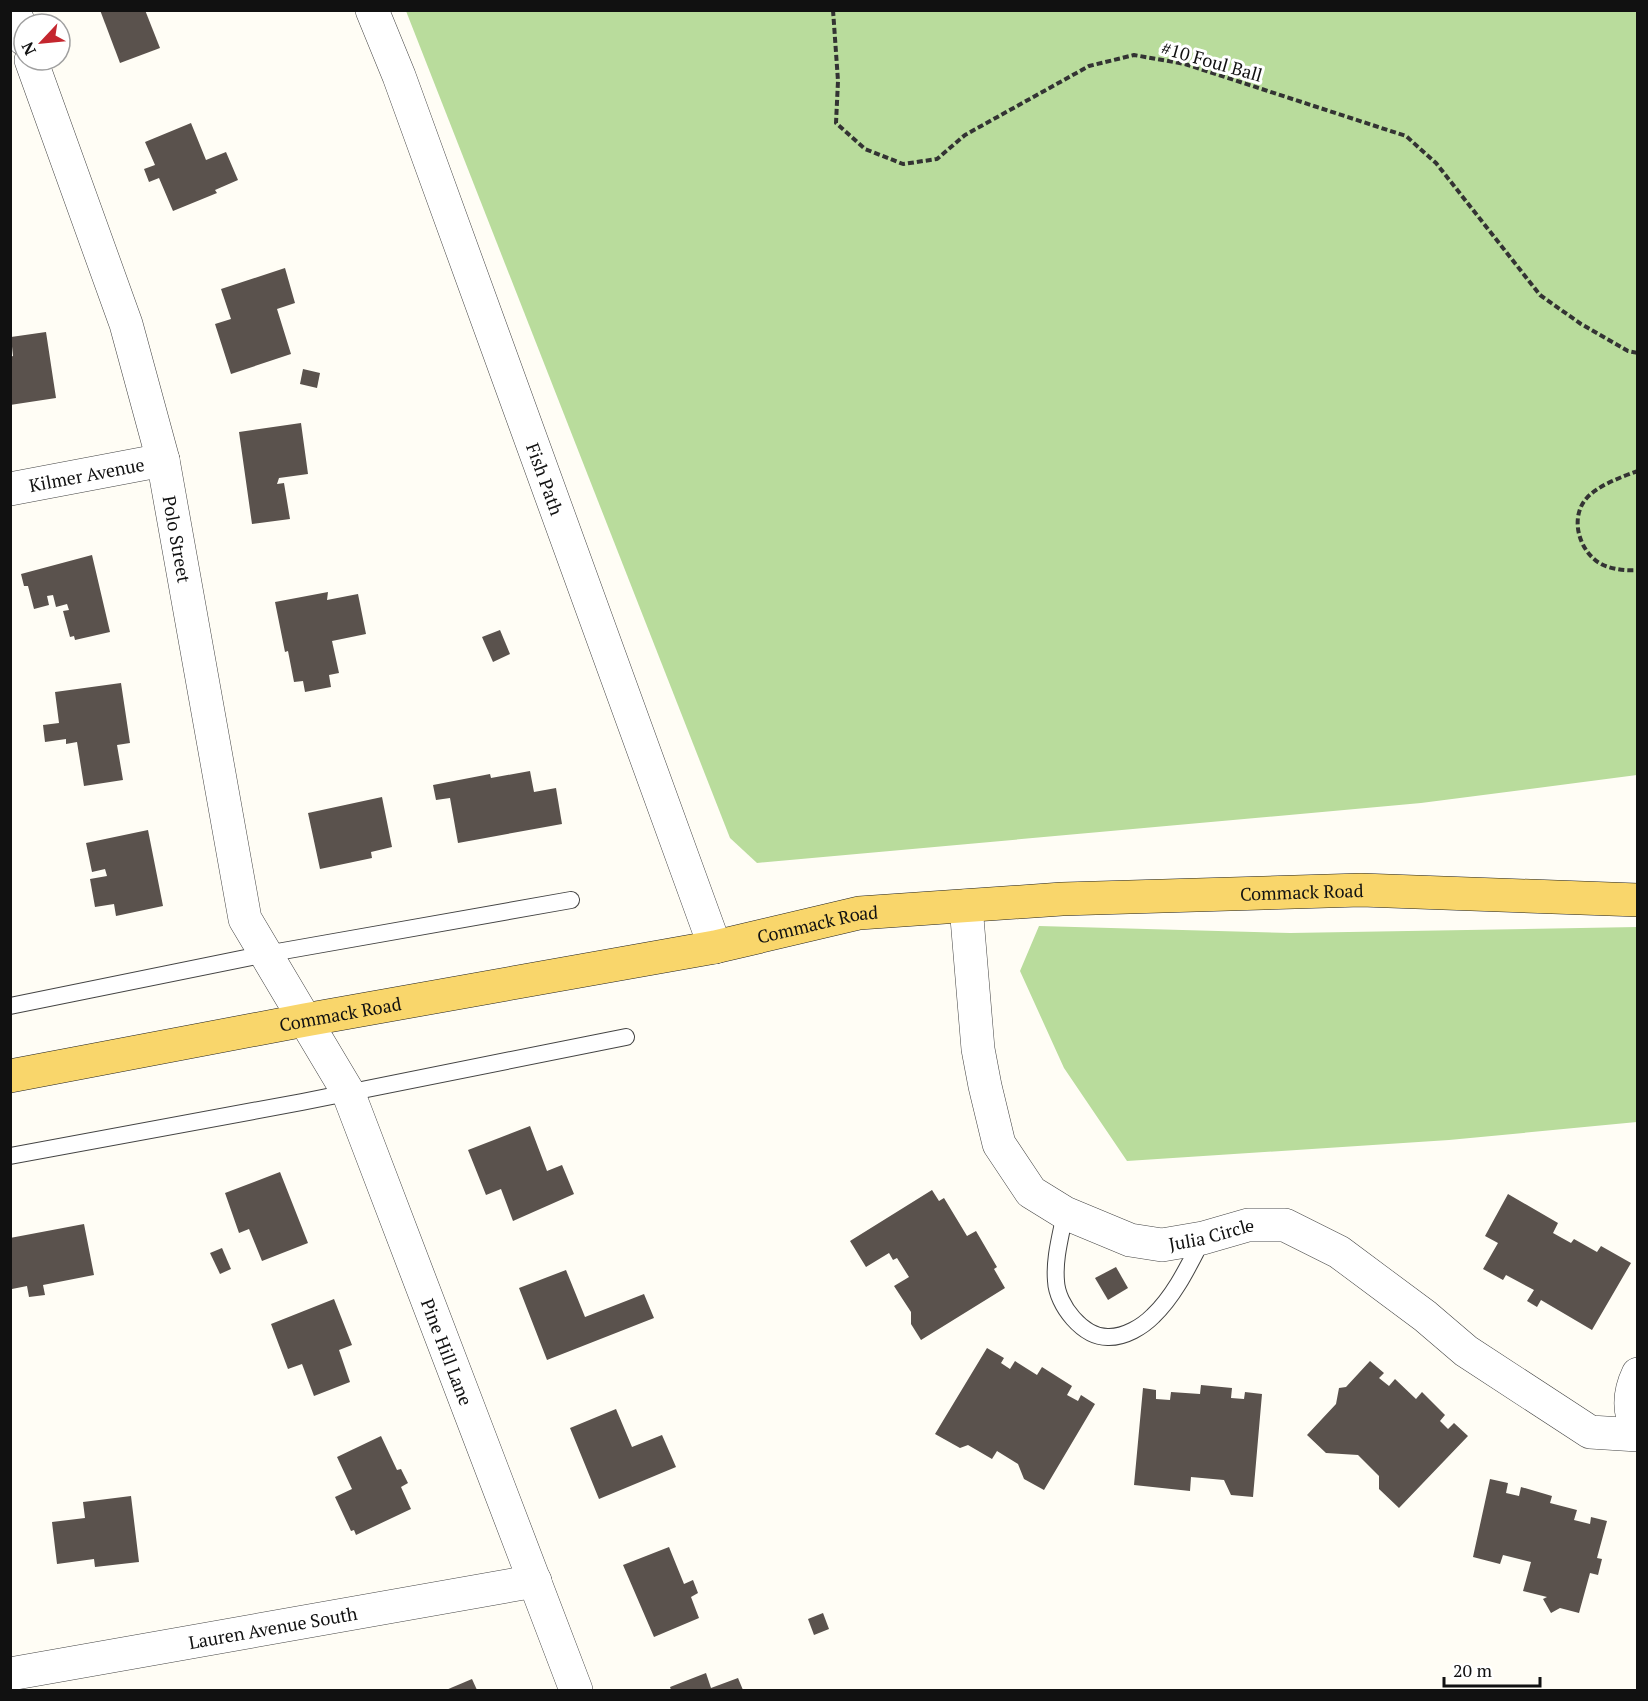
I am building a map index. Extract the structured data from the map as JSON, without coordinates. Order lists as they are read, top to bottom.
{
  "streets": {
    "main road": ["Commack Road"],
    "street": [
      "Kilmer Avenue",
      "Fish Path",
      "Polo Street",
      "Julia Circle",
      "Pine Hill Lane",
      "Lauren Avenue South"
    ],
    "path": ["#10 Foul Ball"]
  },
  "crossings": [
    ["Kilmer Avenue", "Polo Street"],
    ["Fish Path", "Commack Road"],
    ["Polo Street", "Commack Road"],
    ["Polo Street", "Pine Hill Lane"],
    ["Commack Road", "Julia Circle"],
    ["Commack Road", "Pine Hill Lane"],
    ["Pine Hill Lane", "Lauren Avenue South"]
  ],
  "scale_bar": "20 m",
  "north": "bottom left"
}
